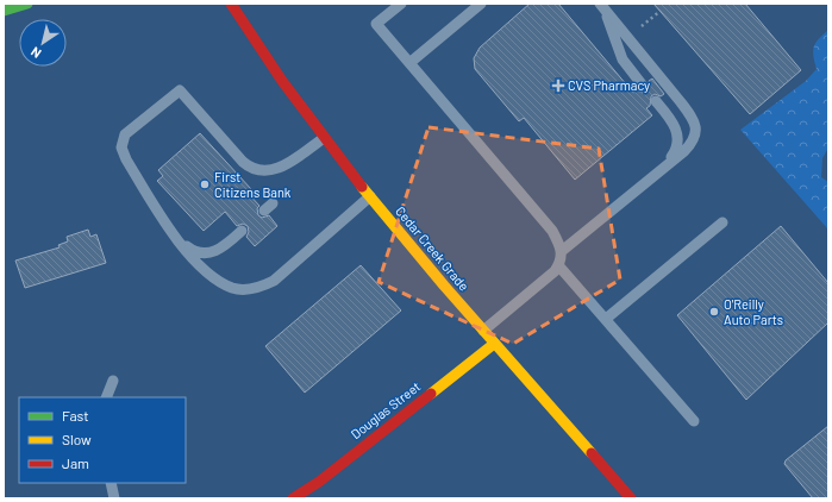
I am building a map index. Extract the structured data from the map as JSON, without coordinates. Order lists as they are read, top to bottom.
{
  "streets": {
    "main road": ["Cedar Creek Grade", "Douglas Street"]
  },
  "crossings": [
    ["Cedar Creek Grade", "Douglas Street"]
  ],
  "places": {
    "health": ["CVS Pharmacy"],
    "other": ["First Citizens Bank", "O'Reilly Auto Parts"]
  },
  "legend": ["Fast", "Slow", "Jam"],
  "north": "bottom left"
}
